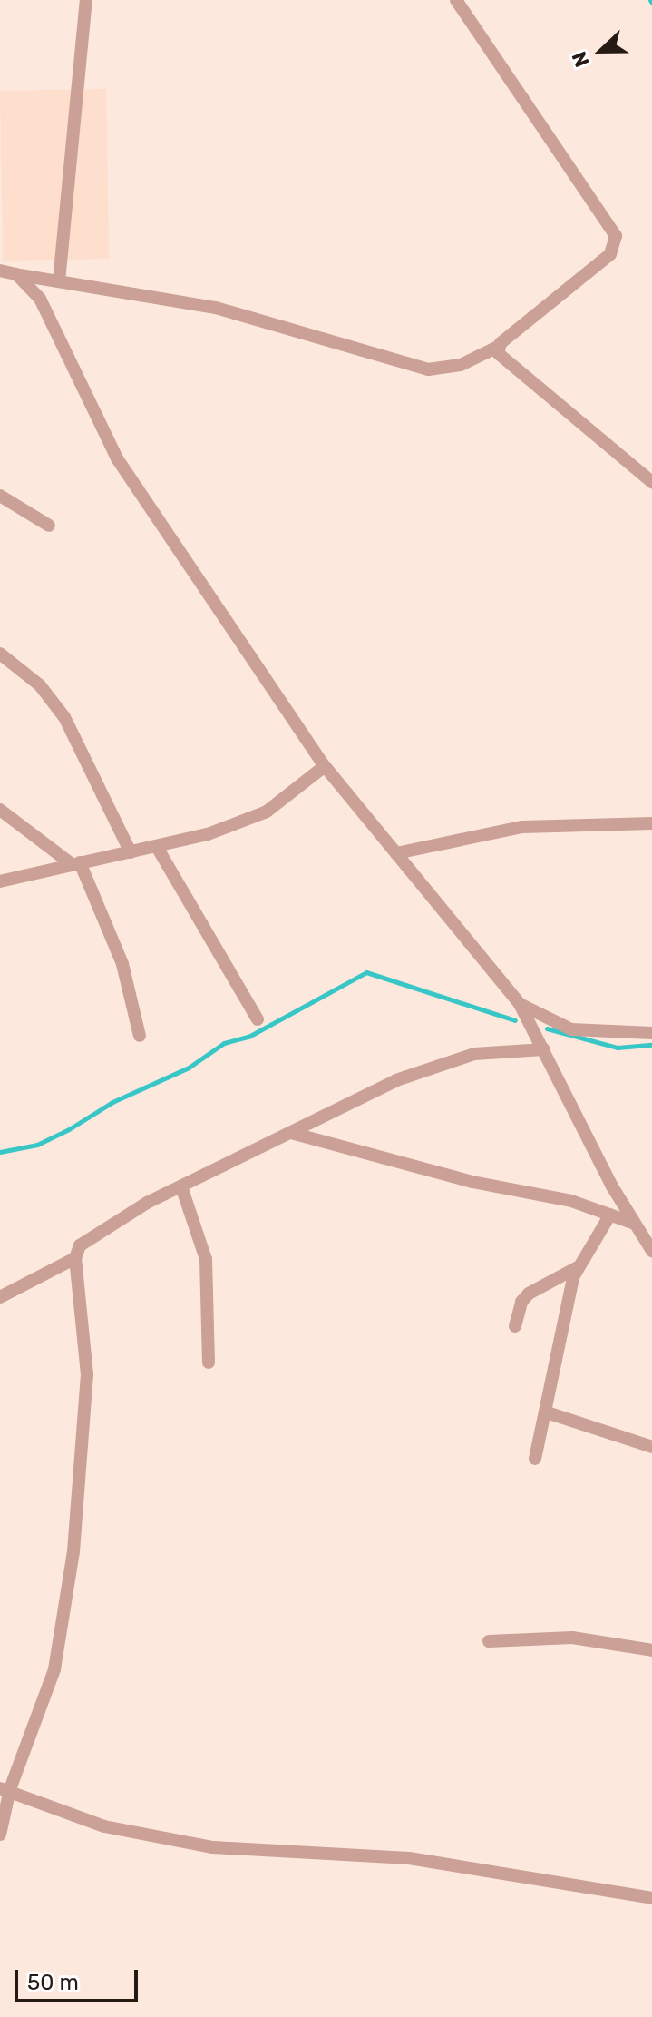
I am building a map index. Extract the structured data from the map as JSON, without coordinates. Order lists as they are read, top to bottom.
{
  "scale_bar": "50 m",
  "north": "left"
}
